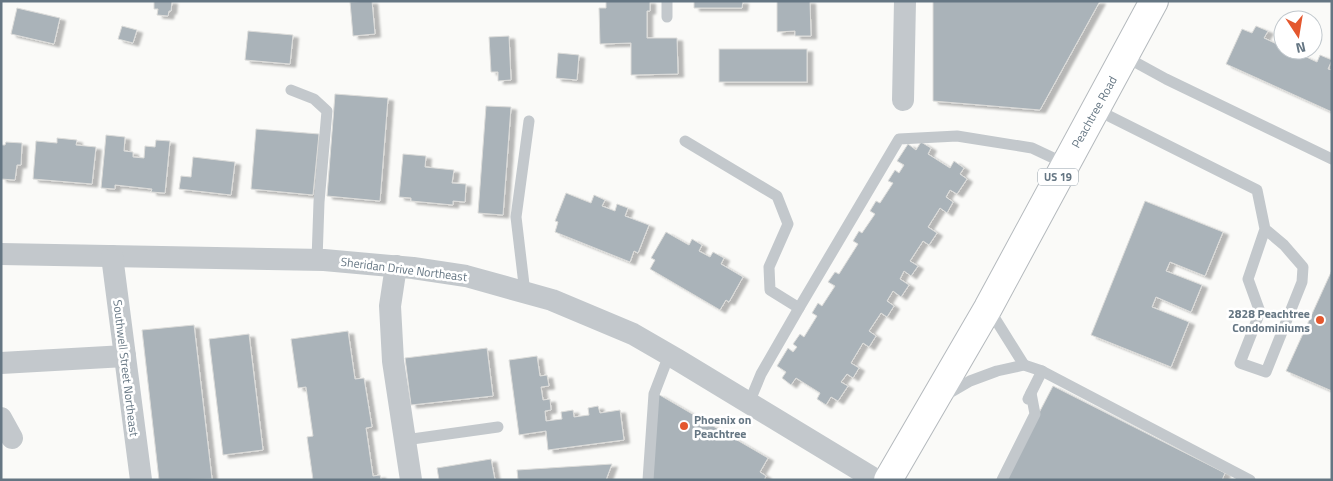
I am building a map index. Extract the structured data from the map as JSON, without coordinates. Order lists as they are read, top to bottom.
{
  "streets": {
    "highway": ["Peachtree Road", "US 19"],
    "street": ["Sheridan Drive Northeast", "Southwell Street Northeast"]
  },
  "crossings": [
    ["Peachtree Road", "US 19"],
    ["Sheridan Drive Northeast", "Southwell Street Northeast"]
  ],
  "places": ["2828 Peachtree Condominiums", "Phoenix on Peachtree"],
  "north": "bottom"
}
